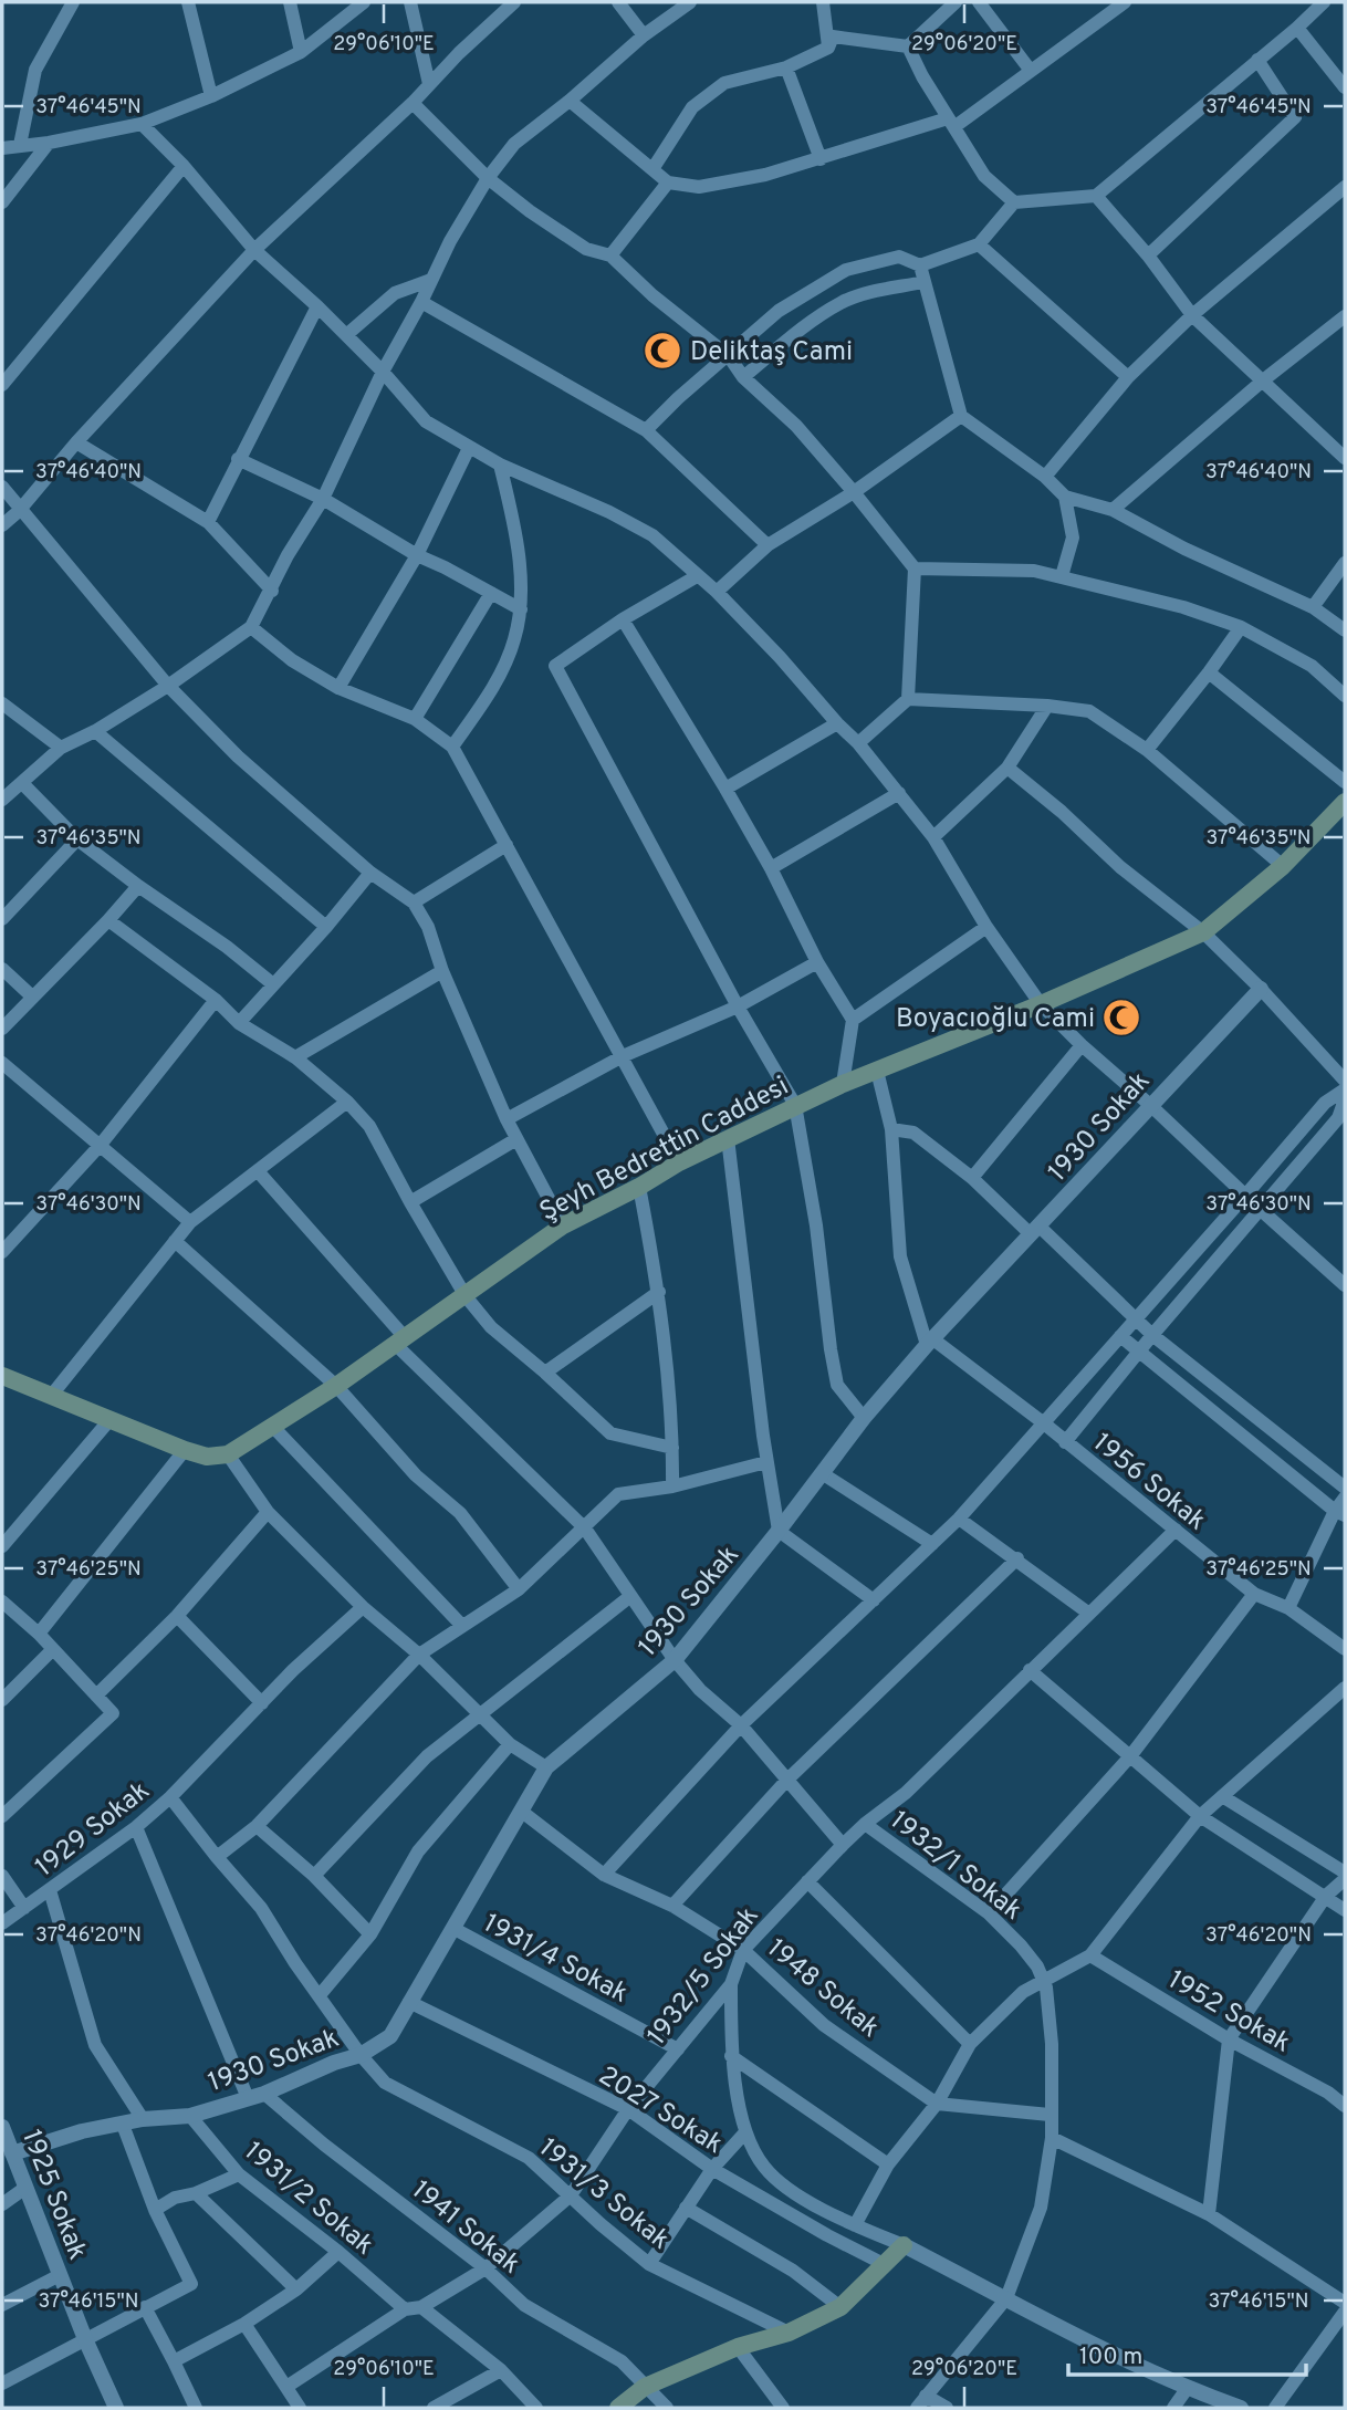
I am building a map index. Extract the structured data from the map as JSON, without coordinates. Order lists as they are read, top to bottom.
{
  "streets": {
    "main road": ["Şeyh Bedrettin Caddesi"],
    "street": [
      "1930 Sokak",
      "1956 Sokak",
      "1929 Sokak",
      "1932/1 Sokak",
      "1931/4 Sokak",
      "1932/5 Sokak",
      "1948 Sokak",
      "1952 Sokak",
      "2027 Sokak",
      "1931/3 Sokak",
      "1925 Sokak",
      "1931/2 Sokak",
      "1941 Sokak"
    ]
  },
  "crossings": [
    ["1930 Sokak", "1956 Sokak"],
    ["1930 Sokak", "1931/4 Sokak"],
    ["1930 Sokak", "1948 Sokak"],
    ["1930 Sokak", "2027 Sokak"],
    ["1930 Sokak", "1931/3 Sokak"],
    ["1930 Sokak", "1925 Sokak"],
    ["1930 Sokak", "1931/2 Sokak"],
    ["1930 Sokak", "1941 Sokak"],
    ["1956 Sokak", "1932/5 Sokak"],
    ["1929 Sokak", "1931/3 Sokak"],
    ["1932/1 Sokak", "1932/5 Sokak"],
    ["1931/4 Sokak", "1932/5 Sokak"],
    ["1932/5 Sokak", "1948 Sokak"],
    ["1932/5 Sokak", "2027 Sokak"],
    ["1932/5 Sokak", "1931/3 Sokak"],
    ["1932/5 Sokak", "1931/2 Sokak"],
    ["1932/5 Sokak", "1941 Sokak"]
  ],
  "places": {
    "mosque": ["Deliktaş Cami", "Boyacıoğlu Cami"]
  },
  "scale_bar": "100 m",
  "coordinates": [
    "29°06'10\"E",
    "29°06'20\"E",
    "37°46'45\"N",
    "37°46'40\"N",
    "37°46'35\"N",
    "37°46'30\"N",
    "37°46'25\"N",
    "37°46'20\"N",
    "37°46'15\"N"
  ]
}
